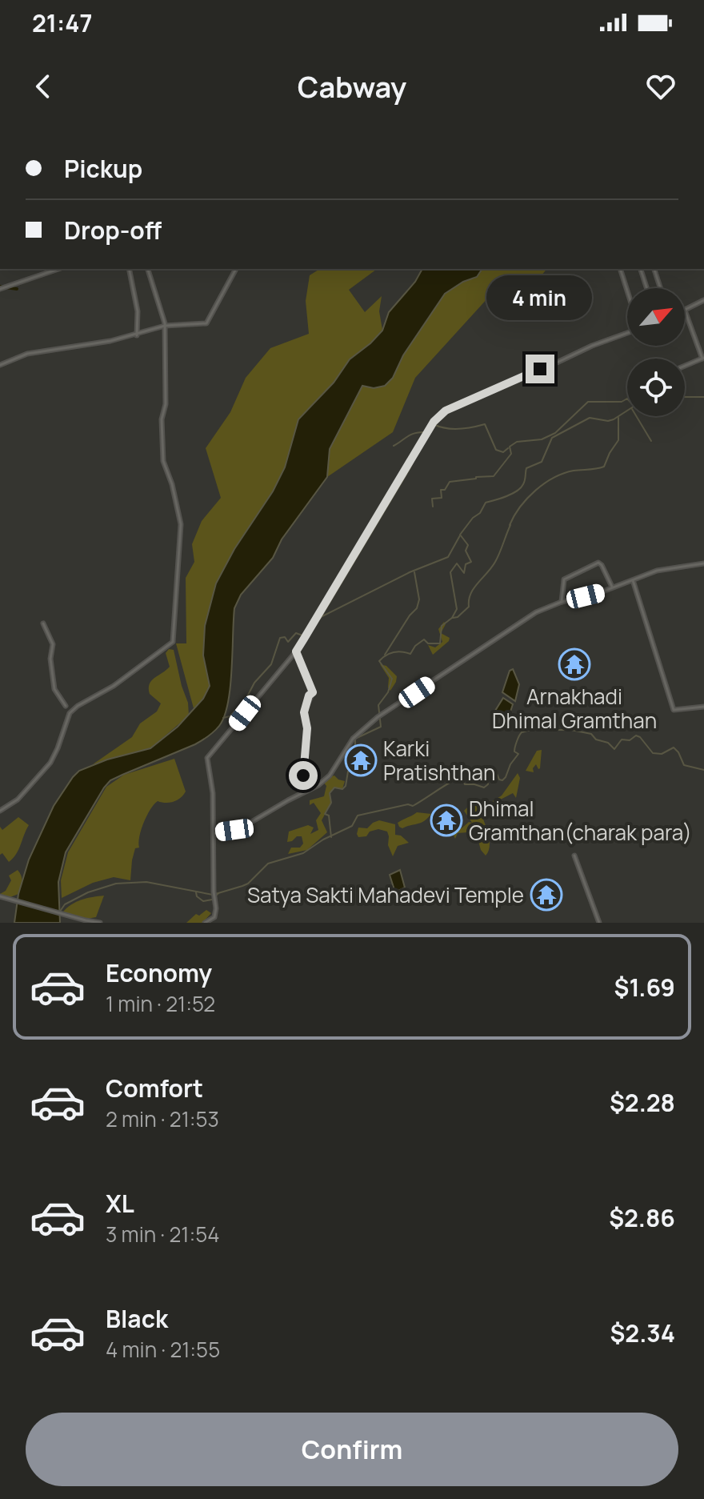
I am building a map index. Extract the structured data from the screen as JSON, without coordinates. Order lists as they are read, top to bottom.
{
  "places": {
    "temple": [
      "Arnakhadi Dhimal Gramthan",
      "Karki Pratishthan",
      "Dhimal Gramthan(charak para)",
      "Satya Sakti Mahadevi Temple"
    ]
  },
  "north": "top right",
  "page": {
    "status": "21:47",
    "header": "Cabway",
    "banner": ["Pickup", "Drop-off"],
    "bubble": "4 min",
    "list": [
      {
        "name": "Economy",
        "note": "1 min · 21:52",
        "value": "$1.69"
      },
      {
        "name": "Comfort",
        "note": "2 min · 21:53",
        "value": "$2.28"
      },
      {
        "name": "XL",
        "note": "3 min · 21:54",
        "value": "$2.86"
      },
      {
        "name": "Black",
        "note": "4 min · 21:55",
        "value": "$2.34"
      }
    ],
    "buttons": "Confirm"
  }
}
